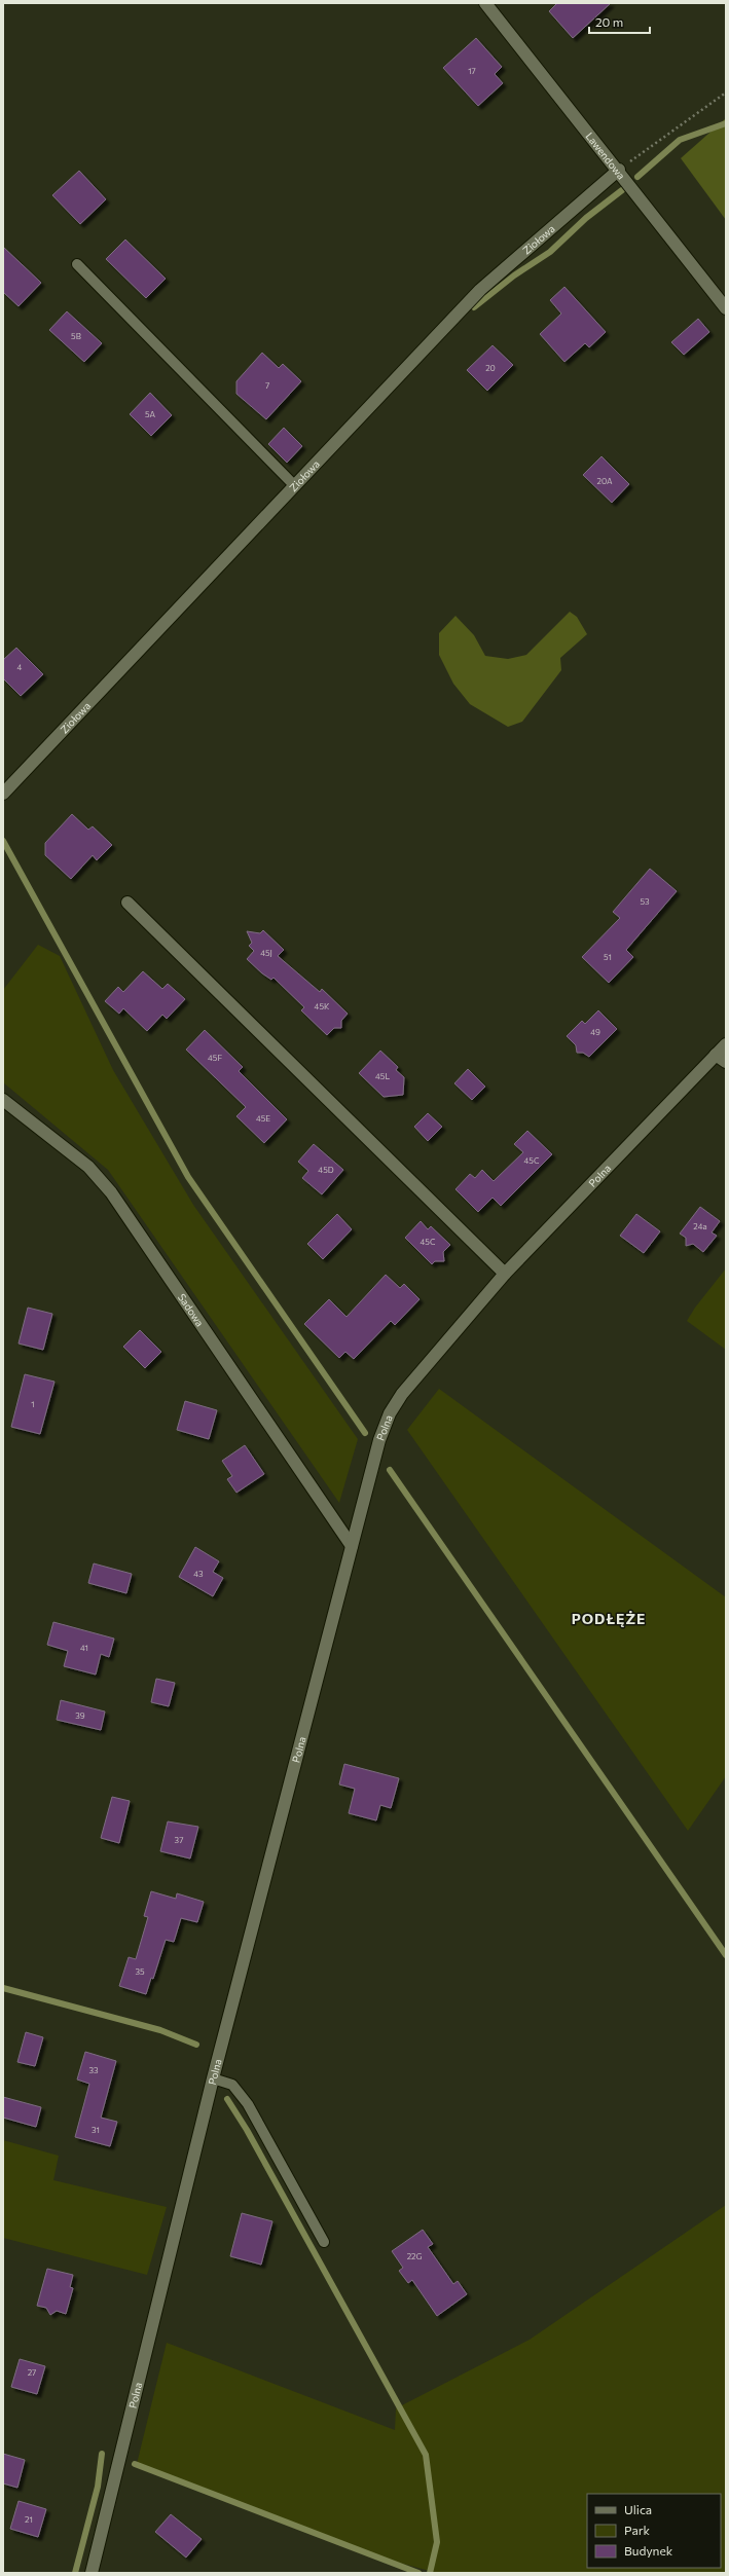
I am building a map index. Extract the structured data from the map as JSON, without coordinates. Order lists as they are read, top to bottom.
{
  "streets": {
    "street": [
      "Lawendowa",
      "Ziołowa",
      "Polna",
      "Sadowa"
    ]
  },
  "crossings": [
    ["Lawendowa", "Ziołowa"],
    ["Polna", "Sadowa"]
  ],
  "districts": ["PODŁĘŻE"],
  "house_numbers": [
    "17",
    "5B",
    "20",
    "7",
    "5A",
    "20A",
    "4",
    "53",
    "45J",
    "51",
    "45K",
    "49",
    "45F",
    "45L",
    "45E",
    "45C",
    "45D",
    "24a",
    "45C",
    "1",
    "43",
    "41",
    "39",
    "37",
    "35",
    "33",
    "31",
    "22G",
    "27",
    "21"
  ],
  "legend": ["Ulica", "Park", "Budynek"],
  "scale_bar": "20 m"
}
